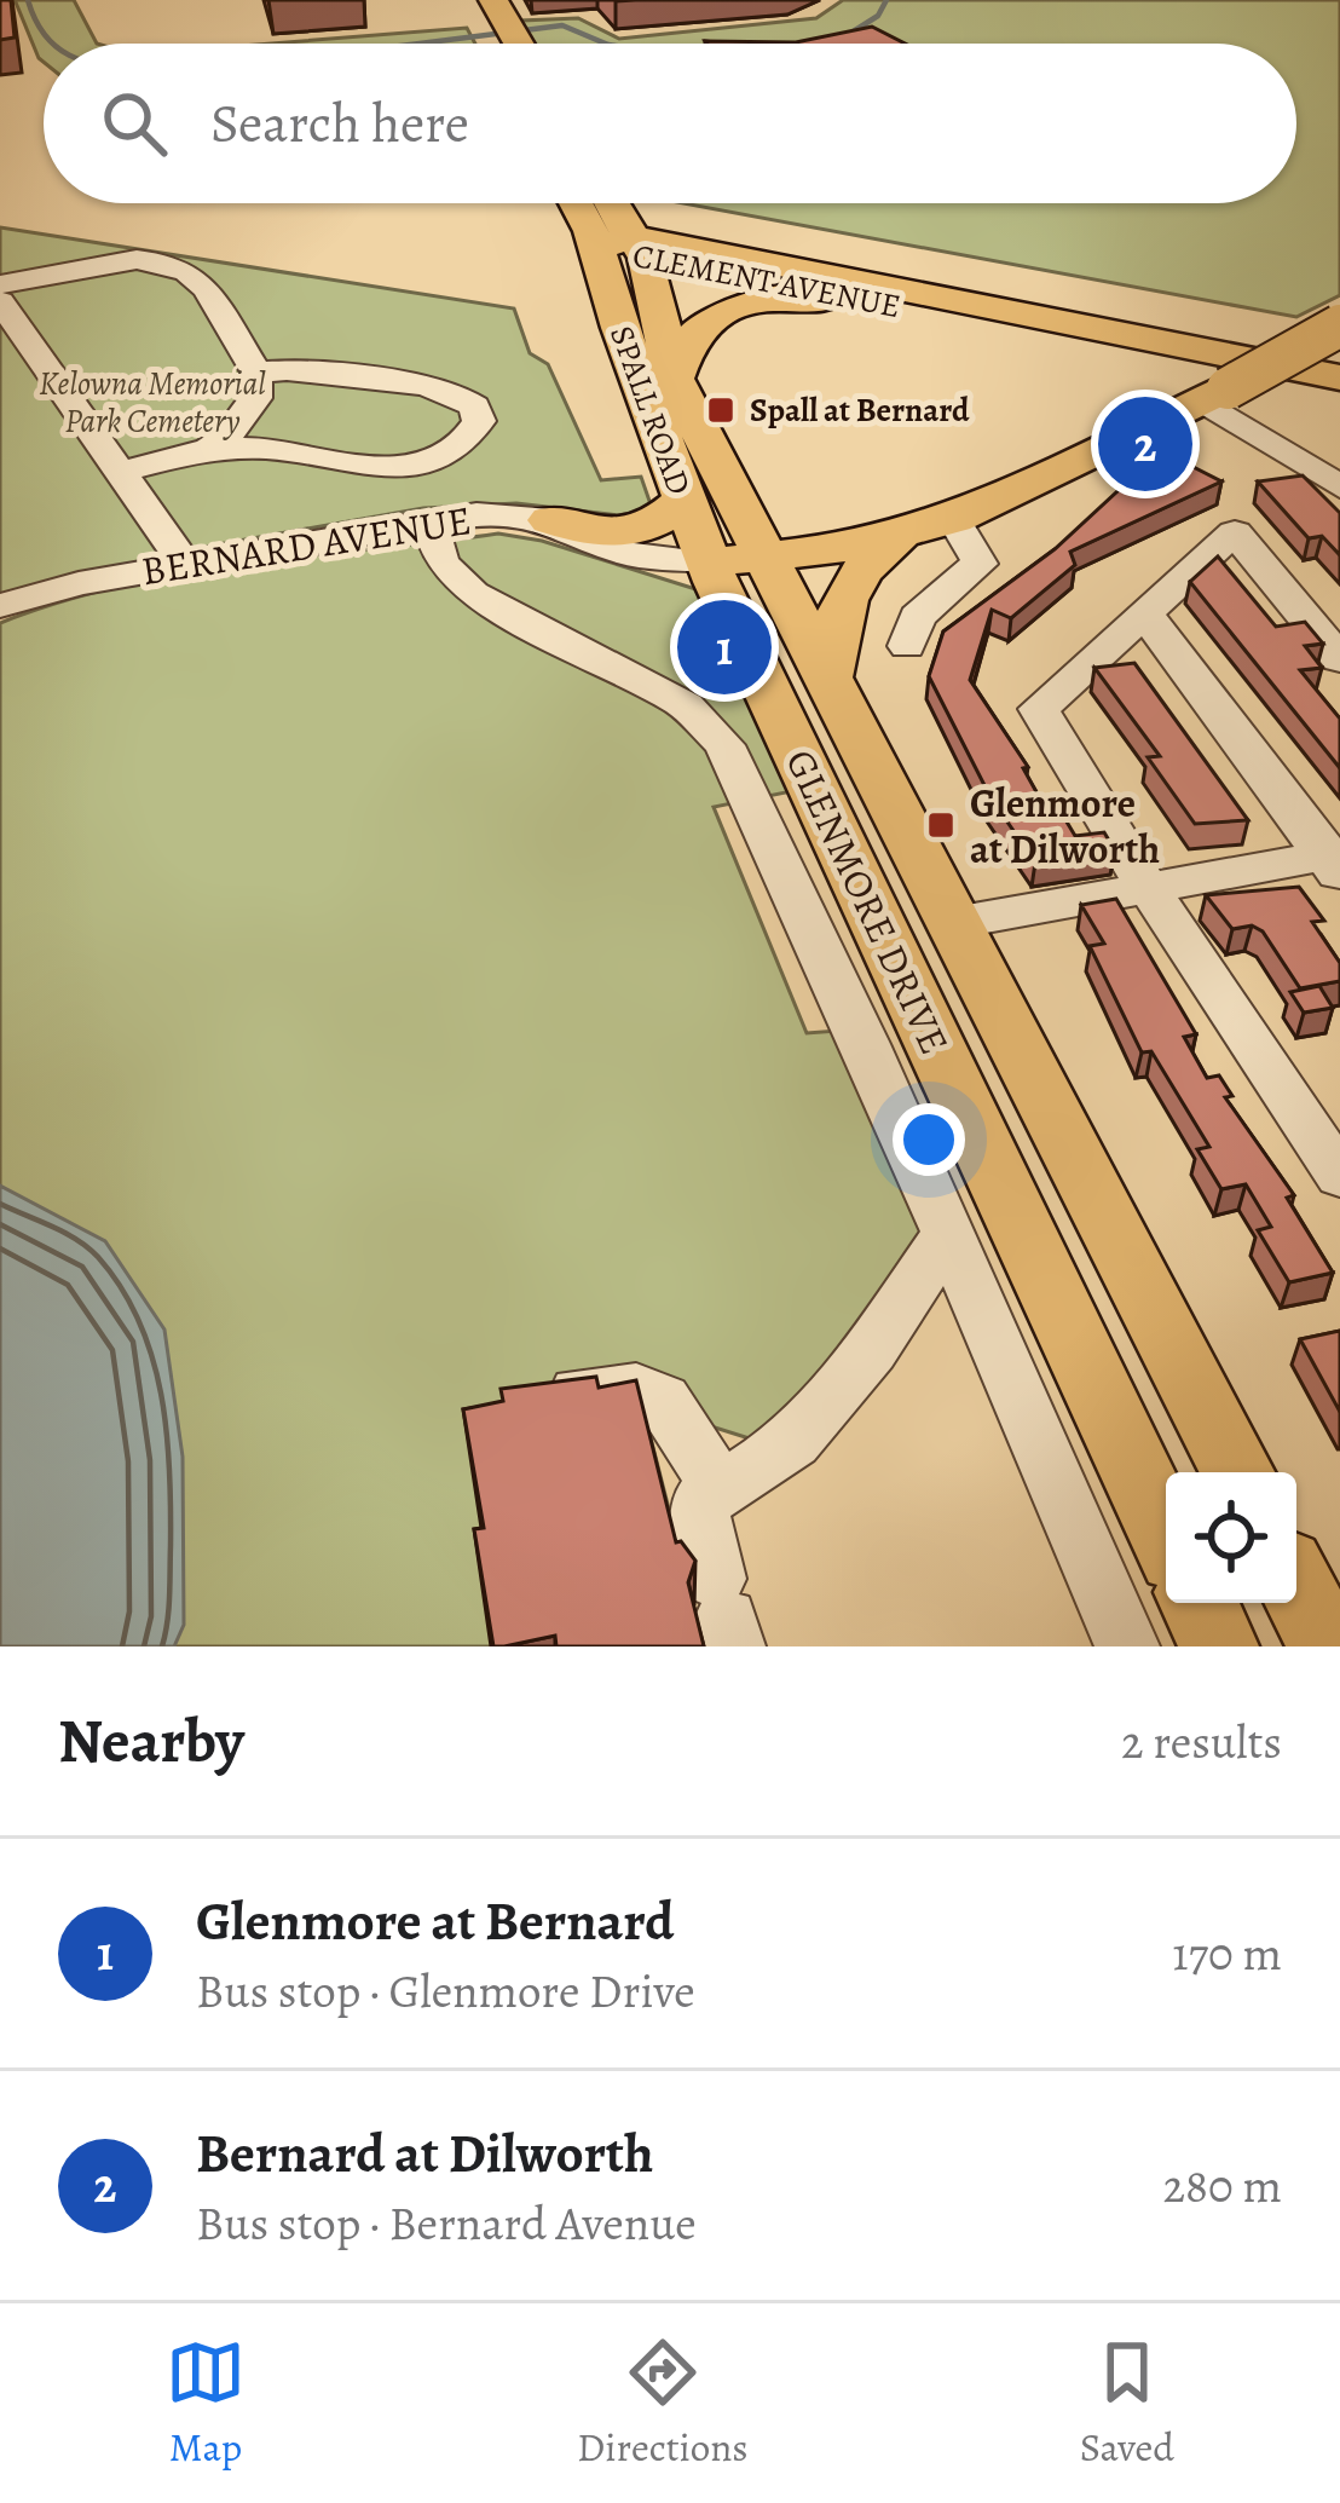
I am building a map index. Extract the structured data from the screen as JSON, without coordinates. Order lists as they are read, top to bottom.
{
  "streets": {
    "main road": [
      "CLEMENT AVENUE",
      "SPALL ROAD",
      "BERNARD AVENUE",
      "GLENMORE DRIVE"
    ]
  },
  "crossings": [
    ["CLEMENT AVENUE", "SPALL ROAD"],
    ["SPALL ROAD", "BERNARD AVENUE"],
    ["SPALL ROAD", "GLENMORE DRIVE"],
    ["BERNARD AVENUE", "GLENMORE DRIVE"]
  ],
  "parks": ["Kelowna Memorial Park Cemetery"],
  "places": {
    "transit": ["Spall at Bernard", "Glenmore at Dilworth"]
  },
  "page": {
    "search": "Search here",
    "pins": ["2", "1"],
    "heading": ["Nearby", "2 results"],
    "list": [
      {
        "mark": "1",
        "name": "Glenmore at Bernard",
        "note": "Bus stop · Glenmore Drive",
        "value": "170 m"
      },
      {
        "mark": "2",
        "name": "Bernard at Dilworth",
        "note": "Bus stop · Bernard Avenue",
        "value": "280 m"
      }
    ],
    "nav": ["Map", "Directions", "Saved"]
  }
}
